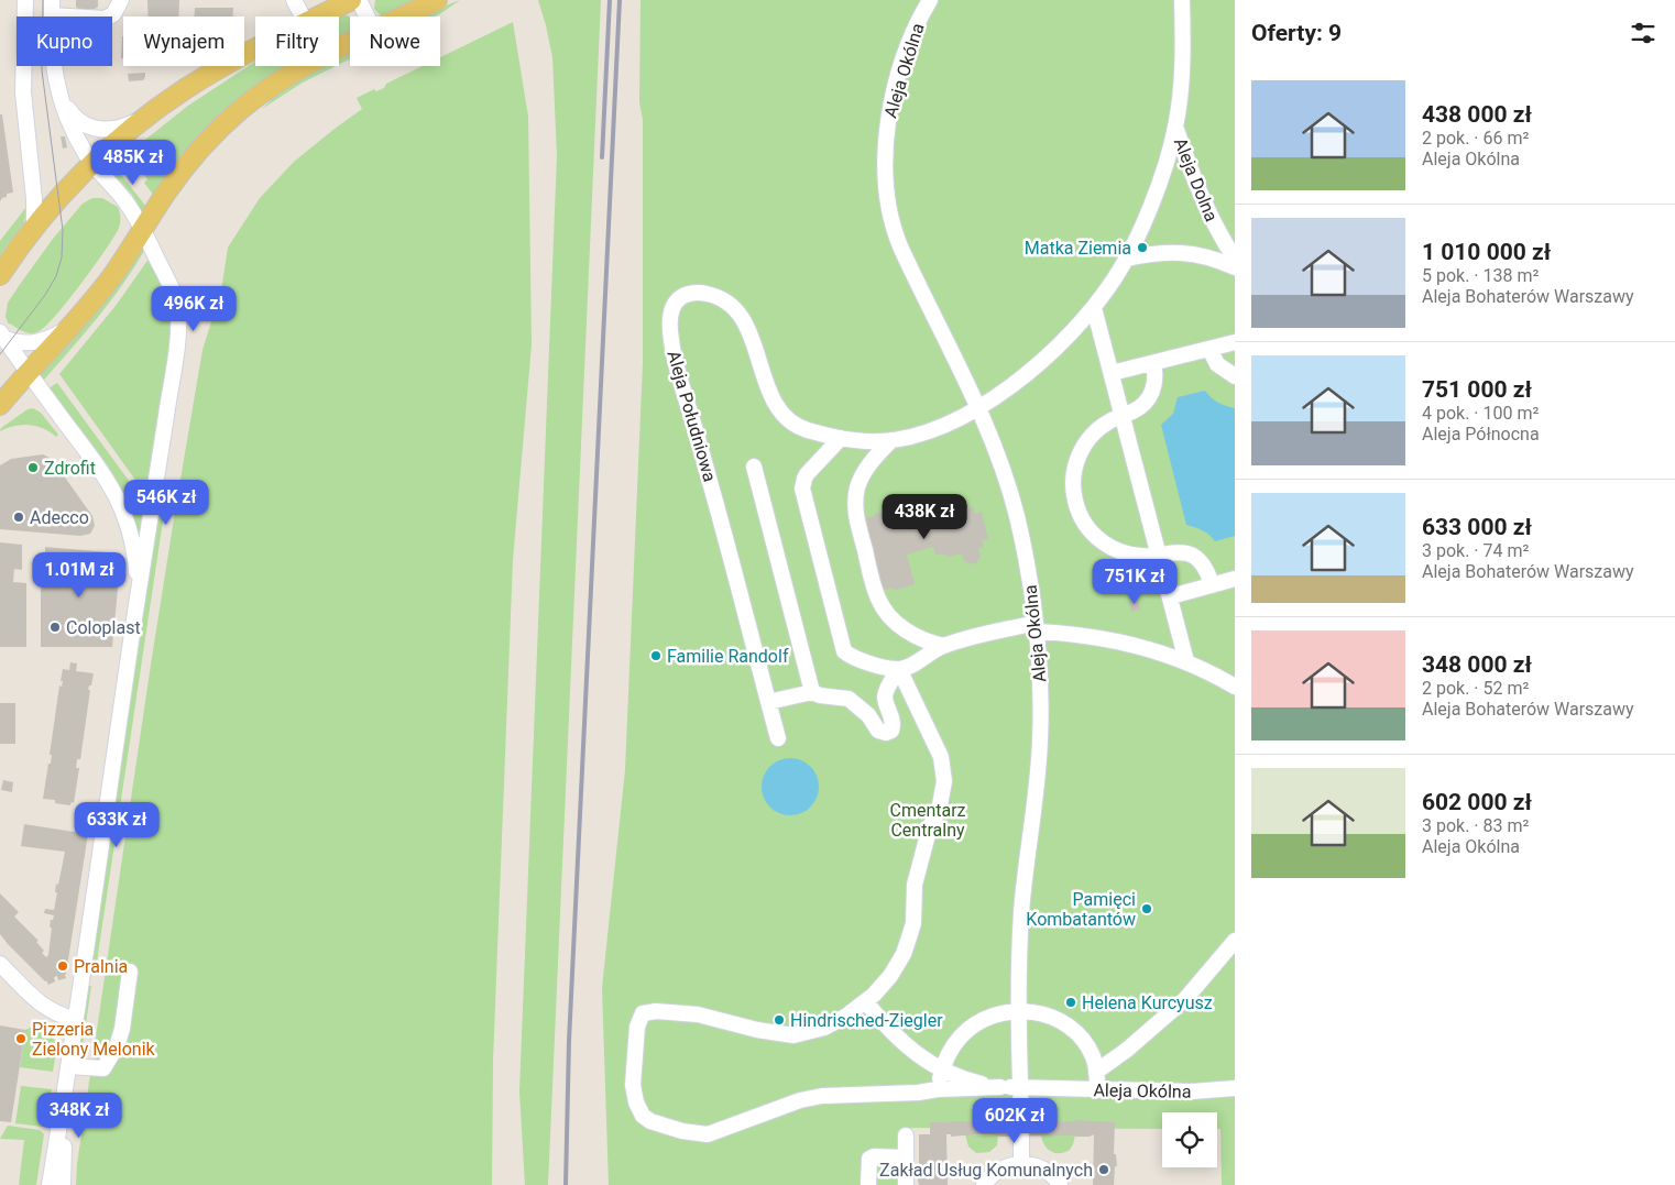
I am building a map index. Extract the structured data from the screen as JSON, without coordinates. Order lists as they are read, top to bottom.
{
  "streets": {
    "street": ["Aleja Okólna", "Aleja Dolna", "Aleja Południowa"]
  },
  "crossings": [
    ["Aleja Okólna", "Aleja Południowa"],
    ["Aleja Dolna", "Aleja Południowa"]
  ],
  "parks": ["Cmentarz Centralny"],
  "places": [
    "Matka Ziemia",
    "Zdrofit",
    "Adecco",
    "Coloplast",
    "Familie Randolf",
    "Pamięci Kombatantów",
    "Pralnia",
    "Helena Kurcyusz",
    "Hindrisched-Ziegler",
    "Pizzeria Zielony Melonik",
    "Zakład Usług Komunalnych"
  ],
  "page": {
    "heading": "Oferty: 9",
    "chip": [
      "Kupno",
      "Wynajem",
      "Filtry",
      "Nowe"
    ],
    "list": [
      {
        "name": "438 000 zł",
        "note": "2 pok. · 66 m² · Aleja Okólna"
      },
      {
        "name": "1 010 000 zł",
        "note": "5 pok. · 138 m² · Aleja Bohaterów Warszawy"
      },
      {
        "name": "751 000 zł",
        "note": "4 pok. · 100 m² · Aleja Północna"
      },
      {
        "name": "633 000 zł",
        "note": "3 pok. · 74 m² · Aleja Bohaterów Warszawy"
      },
      {
        "name": "348 000 zł",
        "note": "2 pok. · 52 m² · Aleja Bohaterów Warszawy"
      },
      {
        "name": "602 000 zł",
        "note": "3 pok. · 83 m² · Aleja Okólna"
      }
    ],
    "price": [
      "485K zł",
      "496K zł",
      "546K zł",
      "438K zł",
      "1.01M zł",
      "751K zł",
      "633K zł",
      "348K zł",
      "602K zł"
    ]
  }
}
